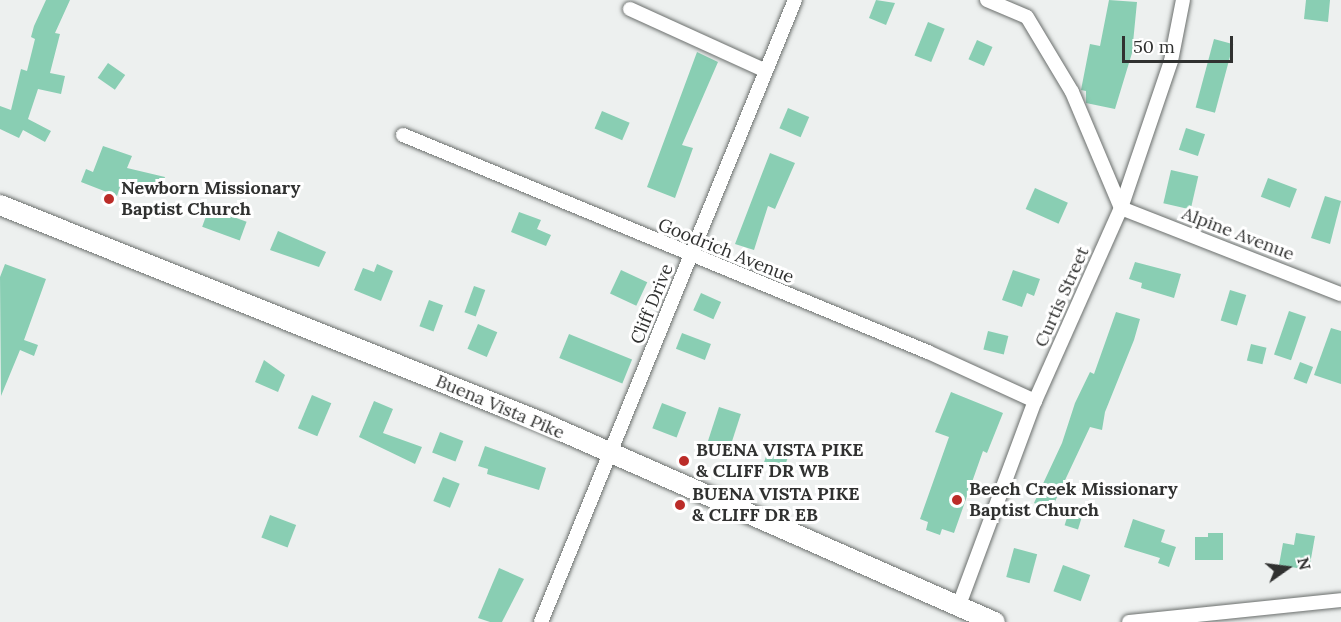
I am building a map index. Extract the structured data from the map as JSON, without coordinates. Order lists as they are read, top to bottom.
{
  "streets": {
    "main road": ["Buena Vista Pike"],
    "street": [
      "Alpine Avenue",
      "Goodrich Avenue",
      "Curtis Street",
      "Cliff Drive"
    ]
  },
  "crossings": [
    ["Alpine Avenue", "Curtis Street"],
    ["Goodrich Avenue", "Curtis Street"],
    ["Goodrich Avenue", "Cliff Drive"],
    ["Curtis Street", "Buena Vista Pike"],
    ["Cliff Drive", "Buena Vista Pike"]
  ],
  "places": [
    "Newborn Missionary Baptist Church",
    "BUENA VISTA PIKE & CLIFF DR WB",
    "Beech Creek Missionary Baptist Church",
    "BUENA VISTA PIKE & CLIFF DR EB"
  ],
  "scale_bar": "50 m",
  "north": "right"
}
